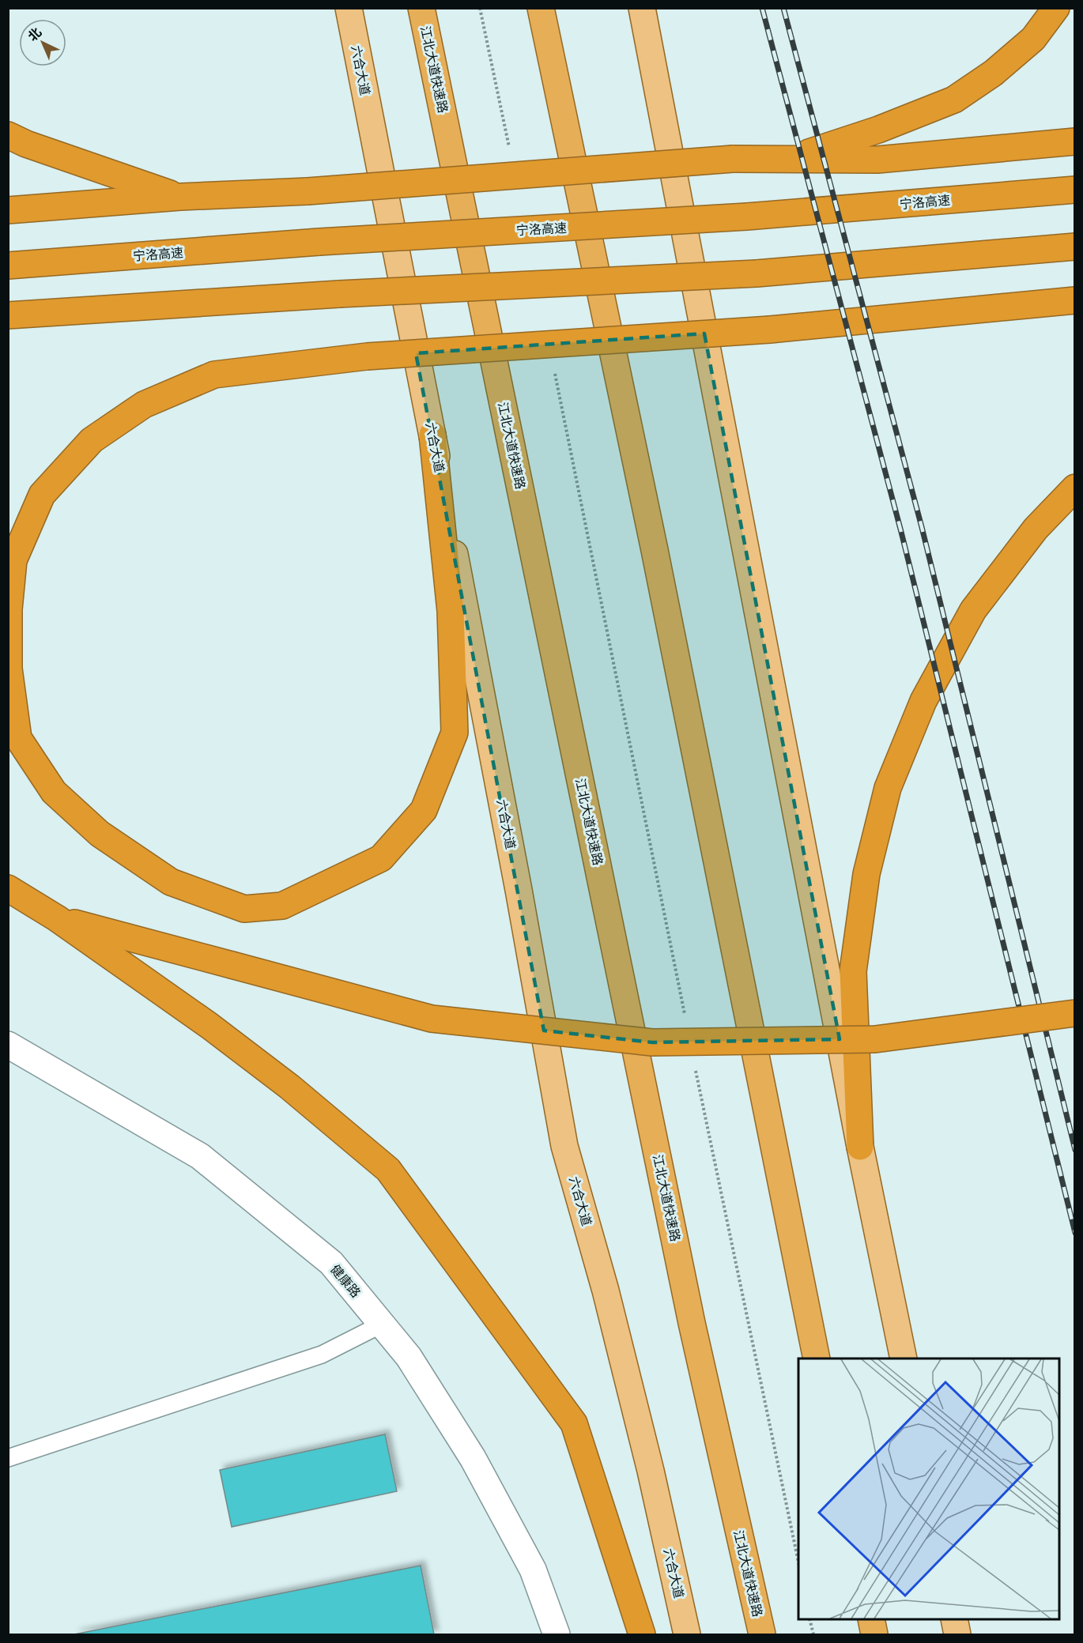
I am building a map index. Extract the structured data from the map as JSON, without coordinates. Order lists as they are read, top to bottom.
{
  "streets": {
    "highway": ["江北大道快速路", "宁洛高速"],
    "main road": ["六合大道"],
    "street": ["健康路"]
  },
  "north": "top left"
}
